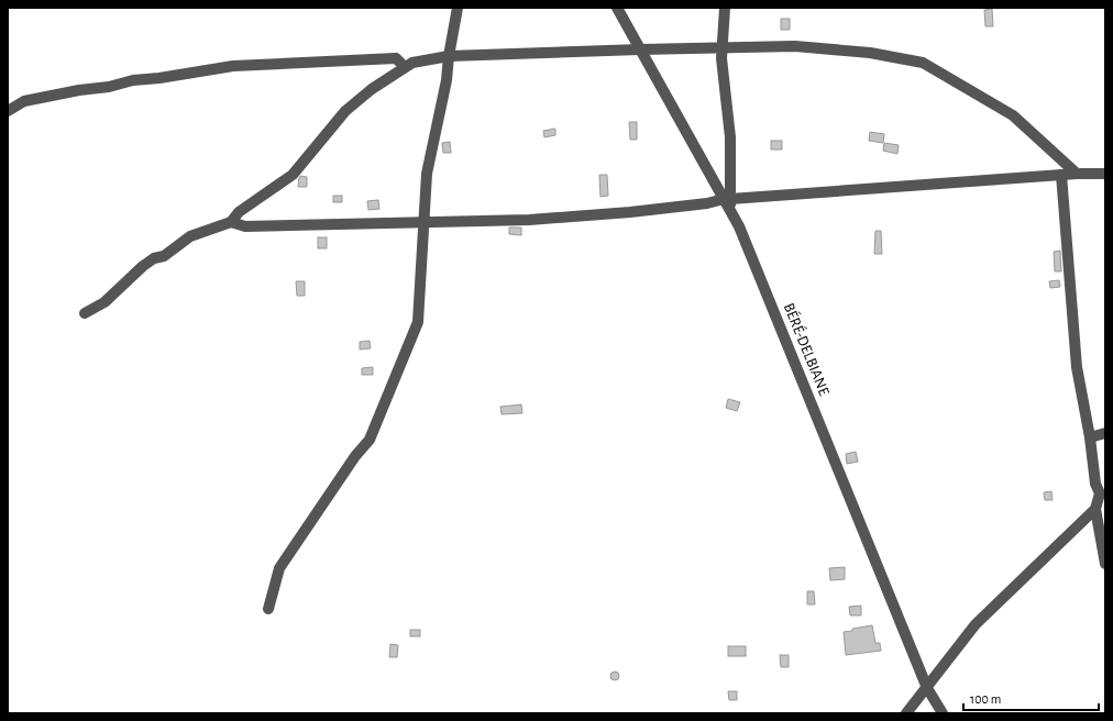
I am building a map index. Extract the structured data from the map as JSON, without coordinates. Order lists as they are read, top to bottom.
{
  "streets": {
    "street": ["BÉRÉ-DELBIANE"]
  },
  "scale_bar": "100 m"
}
